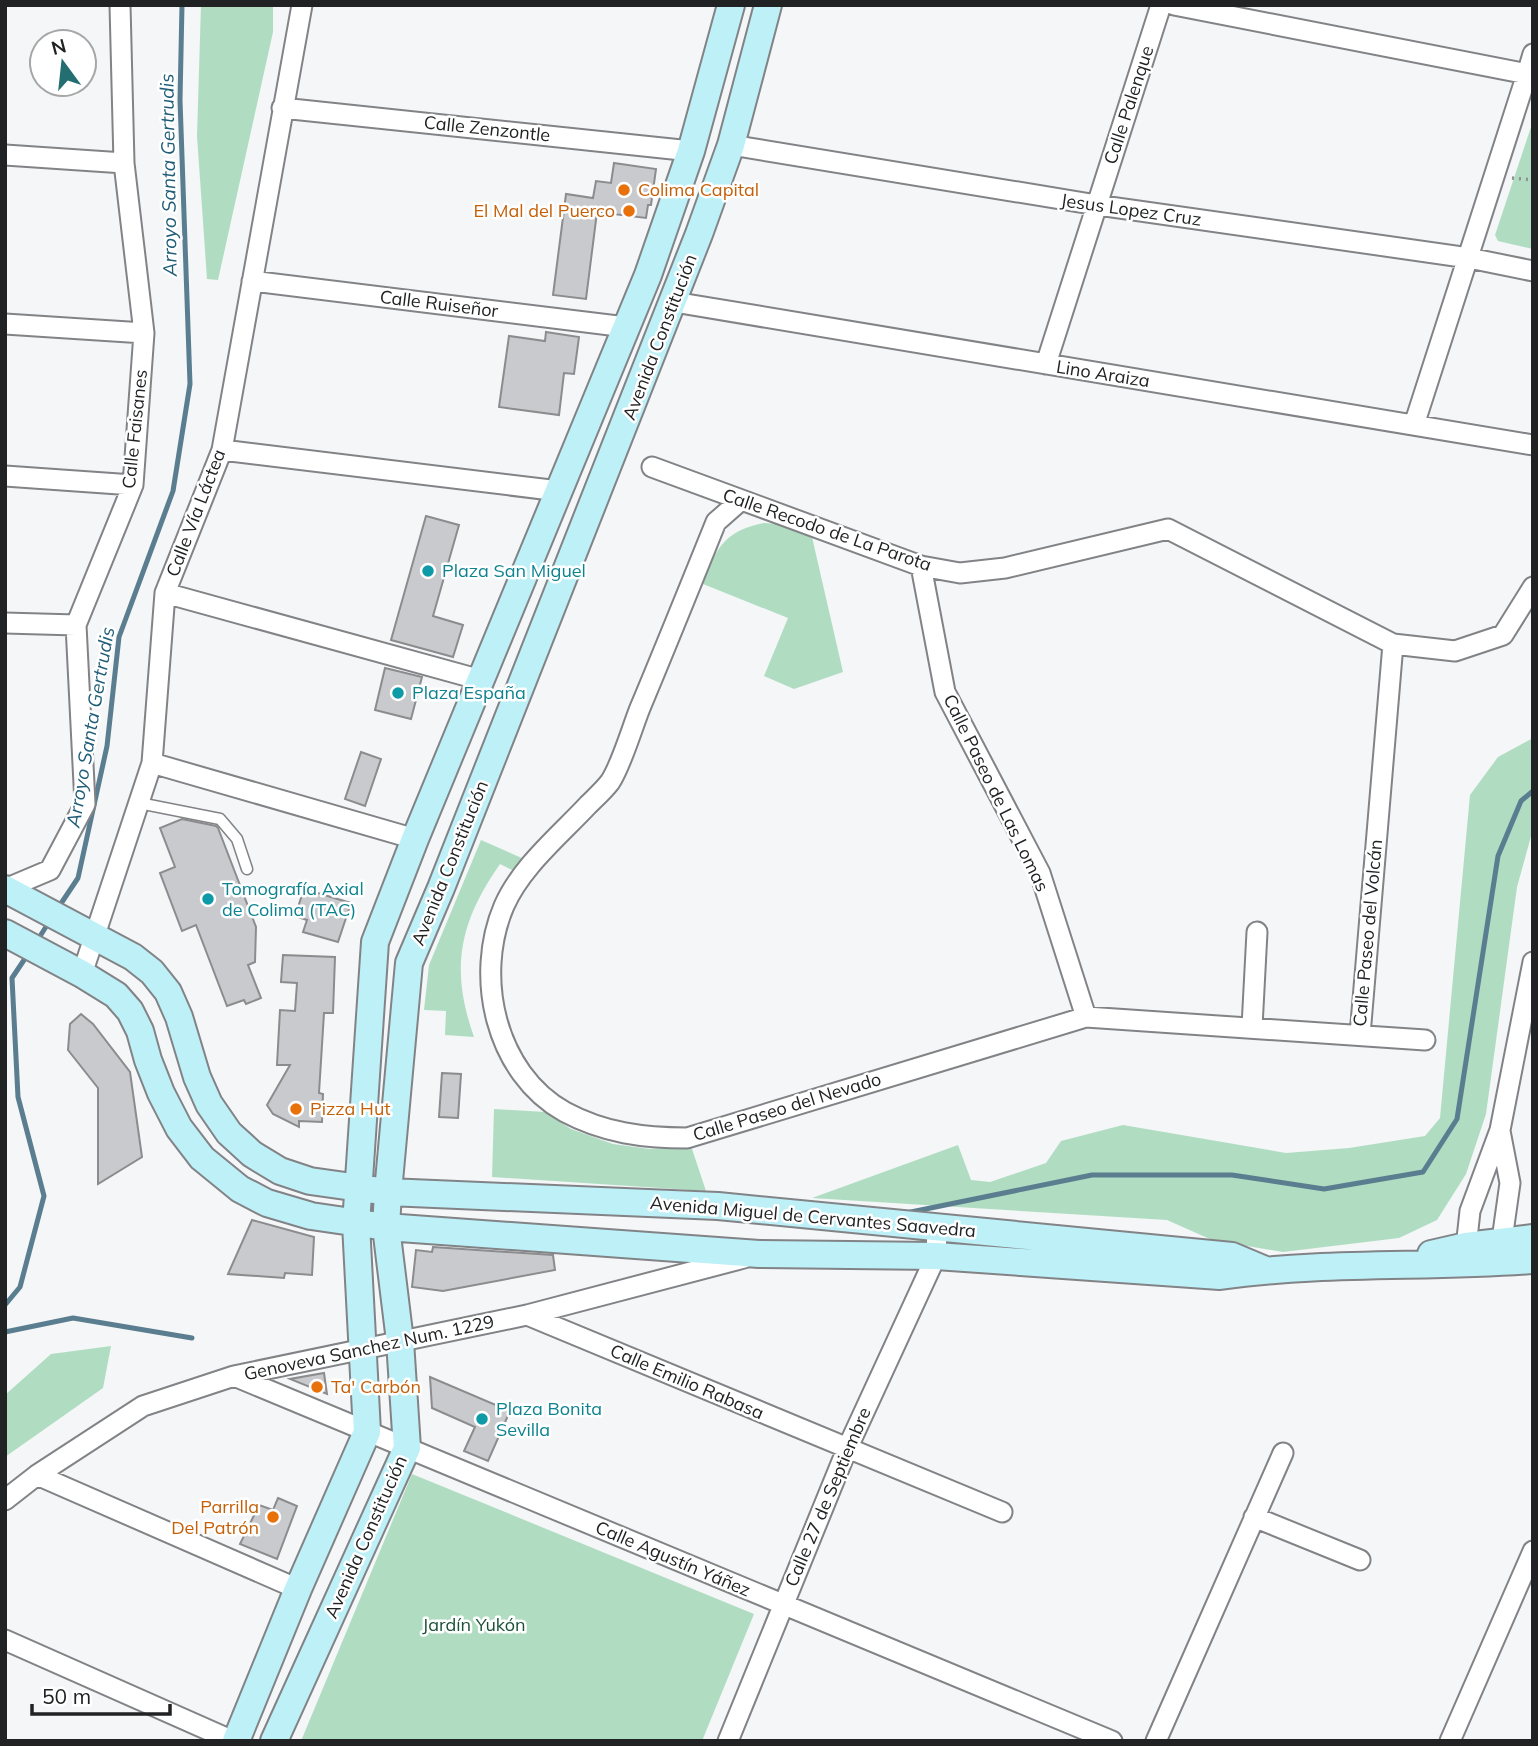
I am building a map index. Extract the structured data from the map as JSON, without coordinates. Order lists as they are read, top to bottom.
{
  "streets": {
    "street": [
      "Calle Palenque",
      "Calle Zenzontle",
      "Jesus Lopez Cruz",
      "Calle Ruiseñor",
      "Avenida Constitución",
      "Lino Araiza",
      "Calle Faisanes",
      "Calle Vía Láctea",
      "Calle Recodo de La Parota",
      "Calle Paseo de Las Lomas",
      "Calle Paseo del Volcán",
      "Calle Paseo del Nevado",
      "Avenida Miguel de Cervantes Saavedra",
      "Genoveva Sanchez Num. 1229",
      "Calle Emilio Rabasa",
      "Calle 27 de Septiembre",
      "Calle Agustín Yáñez"
    ]
  },
  "crossings": [
    ["Calle Palenque", "Jesus Lopez Cruz"],
    ["Calle Palenque", "Lino Araiza"],
    ["Calle Zenzontle", "Avenida Constitución"],
    ["Calle Zenzontle", "Calle Vía Láctea"],
    ["Jesus Lopez Cruz", "Avenida Constitución"],
    ["Calle Ruiseñor", "Avenida Constitución"],
    ["Calle Ruiseñor", "Calle Vía Láctea"],
    ["Avenida Constitución", "Lino Araiza"],
    ["Avenida Constitución", "Avenida Miguel de Cervantes Saavedra"],
    ["Avenida Constitución", "Genoveva Sanchez Num. 1229"],
    ["Avenida Constitución", "Calle Agustín Yáñez"],
    ["Calle Faisanes", "Avenida Miguel de Cervantes Saavedra"],
    ["Calle Vía Láctea", "Avenida Miguel de Cervantes Saavedra"],
    ["Calle Recodo de La Parota", "Calle Paseo de Las Lomas"],
    ["Calle Recodo de La Parota", "Calle Paseo del Volcán"],
    ["Calle Recodo de La Parota", "Calle Paseo del Nevado"],
    ["Calle Paseo de Las Lomas", "Calle Paseo del Volcán"],
    ["Calle Paseo de Las Lomas", "Calle Paseo del Nevado"],
    ["Calle Paseo del Volcán", "Calle Paseo del Nevado"],
    ["Avenida Miguel de Cervantes Saavedra", "Genoveva Sanchez Num. 1229"],
    ["Avenida Miguel de Cervantes Saavedra", "Calle 27 de Septiembre"],
    ["Genoveva Sanchez Num. 1229", "Calle Emilio Rabasa"],
    ["Genoveva Sanchez Num. 1229", "Calle Agustín Yáñez"],
    ["Calle Emilio Rabasa", "Calle 27 de Septiembre"],
    ["Calle 27 de Septiembre", "Calle Agustín Yáñez"]
  ],
  "water": ["Arroyo Santa Gertrudis"],
  "parks": ["Jardín Yukón"],
  "places": [
    "Colima Capital",
    "El Mal del Puerco",
    "Plaza San Miguel",
    "Plaza España",
    "Tomografía Axial de Colima (TAC)",
    "Pizza Hut",
    "Ta' Carbón",
    "Plaza Bonita Sevilla",
    "Parrilla Del Patrón"
  ],
  "scale_bar": "50 m",
  "north": "top"
}
